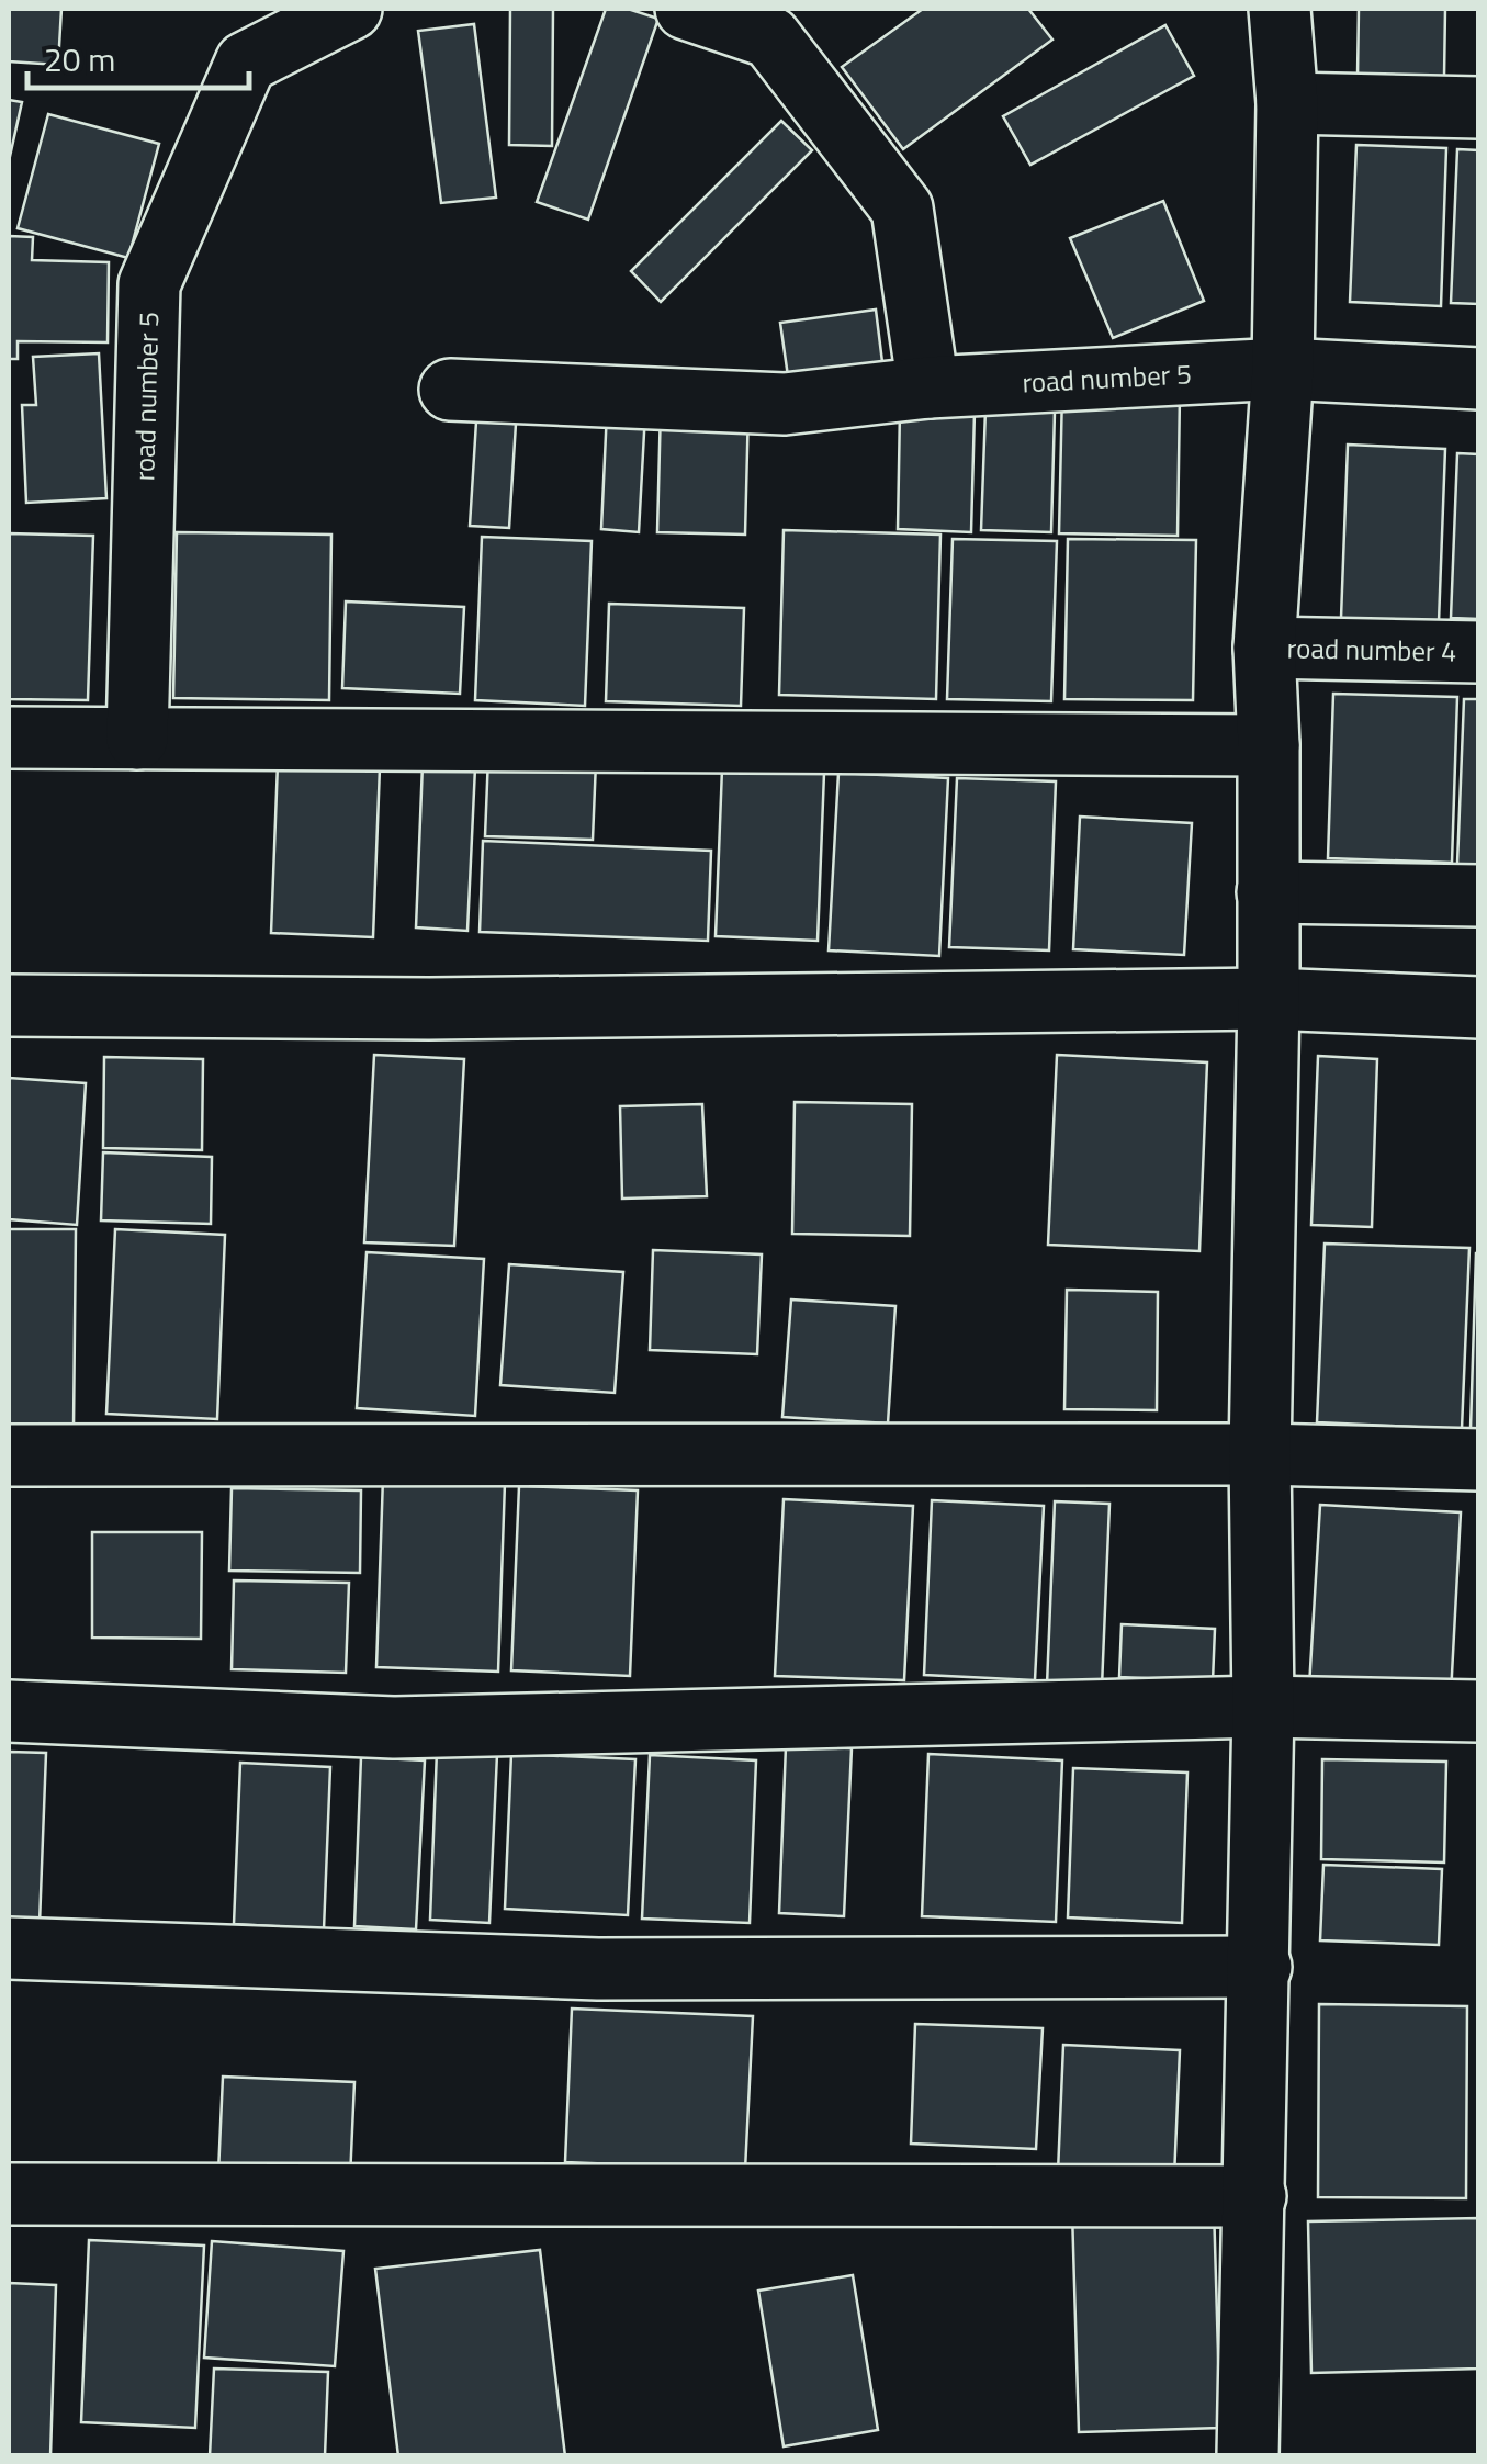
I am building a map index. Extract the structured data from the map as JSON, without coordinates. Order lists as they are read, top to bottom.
{
  "streets": {
    "street": ["road number 5", "road number 4"]
  },
  "scale_bar": "20 m"
}
